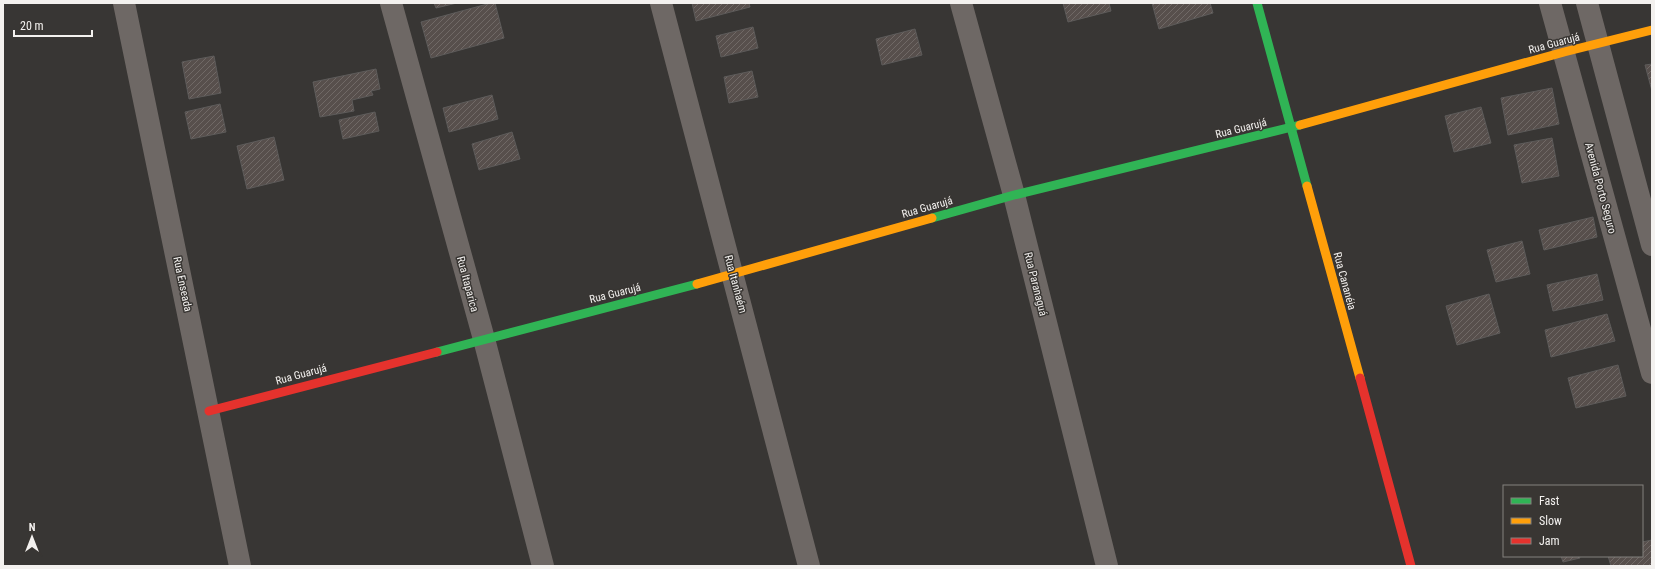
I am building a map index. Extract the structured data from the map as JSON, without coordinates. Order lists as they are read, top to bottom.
{
  "streets": {
    "street": [
      "Rua Guarujá",
      "Avenida Porto Seguro",
      "Rua Cananéia",
      "Rua Enseada",
      "Rua Itaparica",
      "Rua Itanhaém",
      "Rua Paranaguá"
    ]
  },
  "crossings": [
    ["Rua Guarujá", "Avenida Porto Seguro"],
    ["Rua Guarujá", "Rua Cananéia"],
    ["Rua Guarujá", "Rua Enseada"],
    ["Rua Guarujá", "Rua Itaparica"],
    ["Rua Guarujá", "Rua Itanhaém"],
    ["Rua Guarujá", "Rua Paranaguá"]
  ],
  "legend": ["Fast", "Slow", "Jam"],
  "scale_bar": "20 m",
  "north": "top"
}
